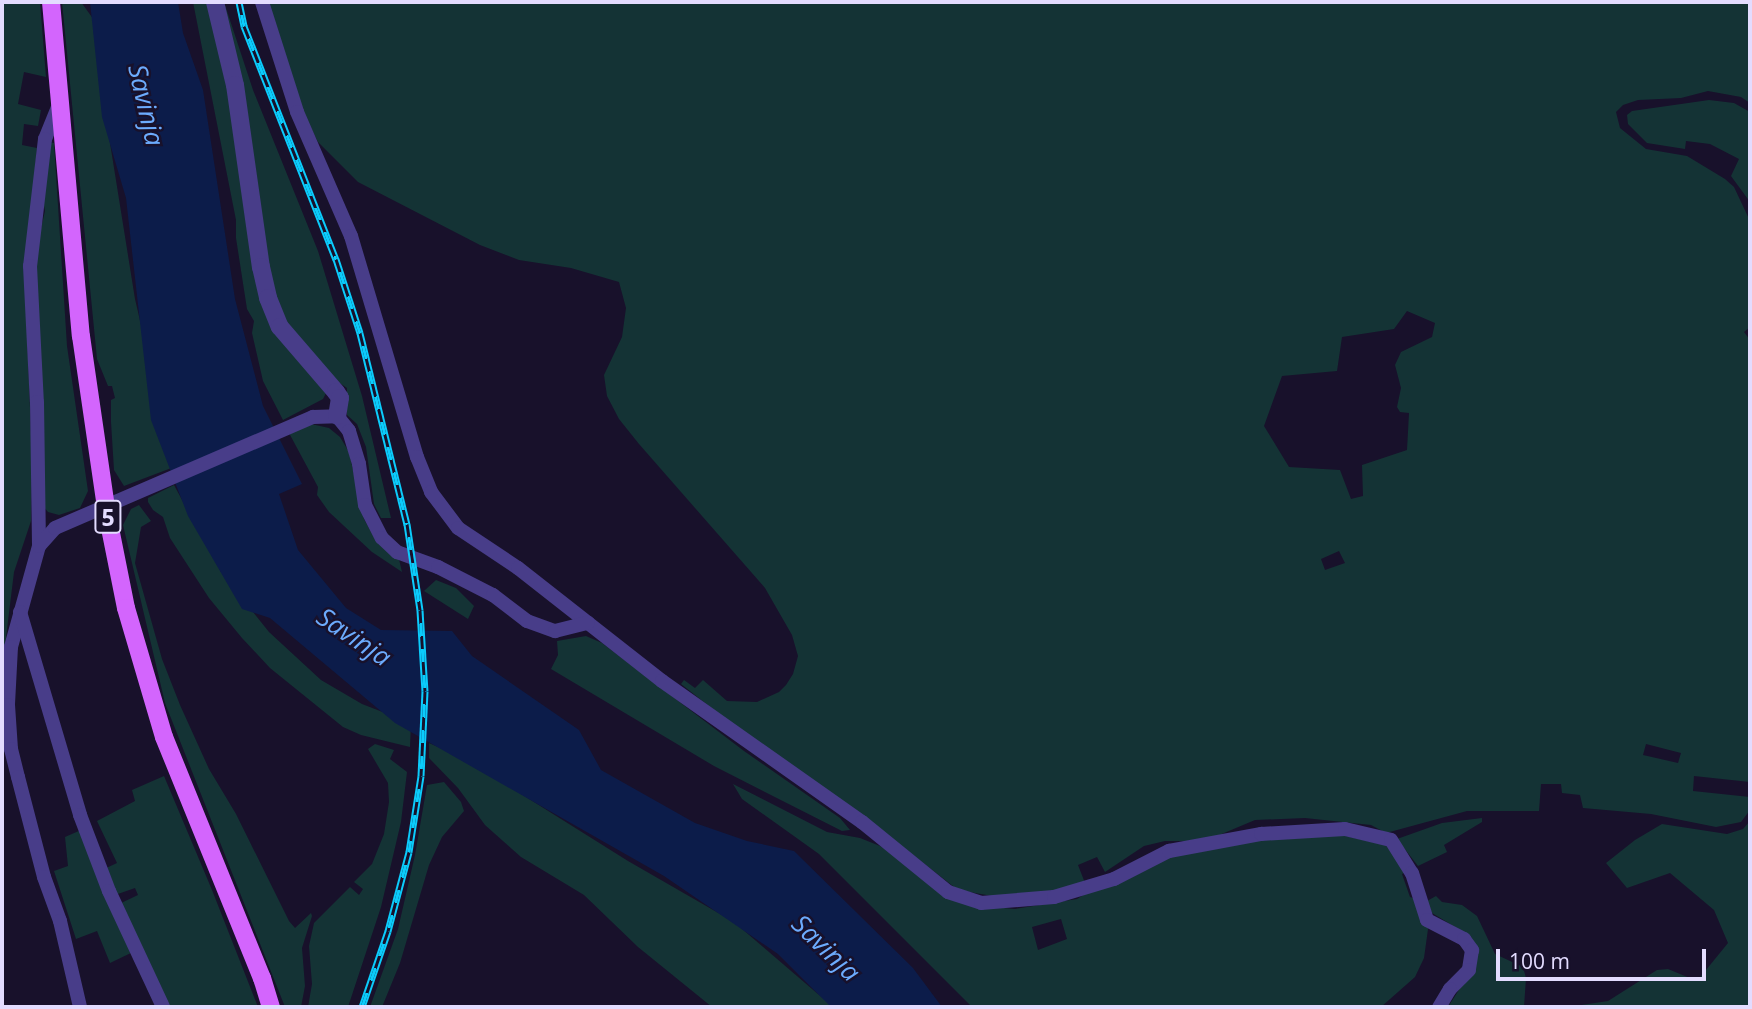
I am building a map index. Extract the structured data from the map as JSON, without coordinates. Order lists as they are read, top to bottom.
{
  "streets": {
    "main road": ["5"]
  },
  "water": ["Savinja"],
  "scale_bar": "100 m"
}
